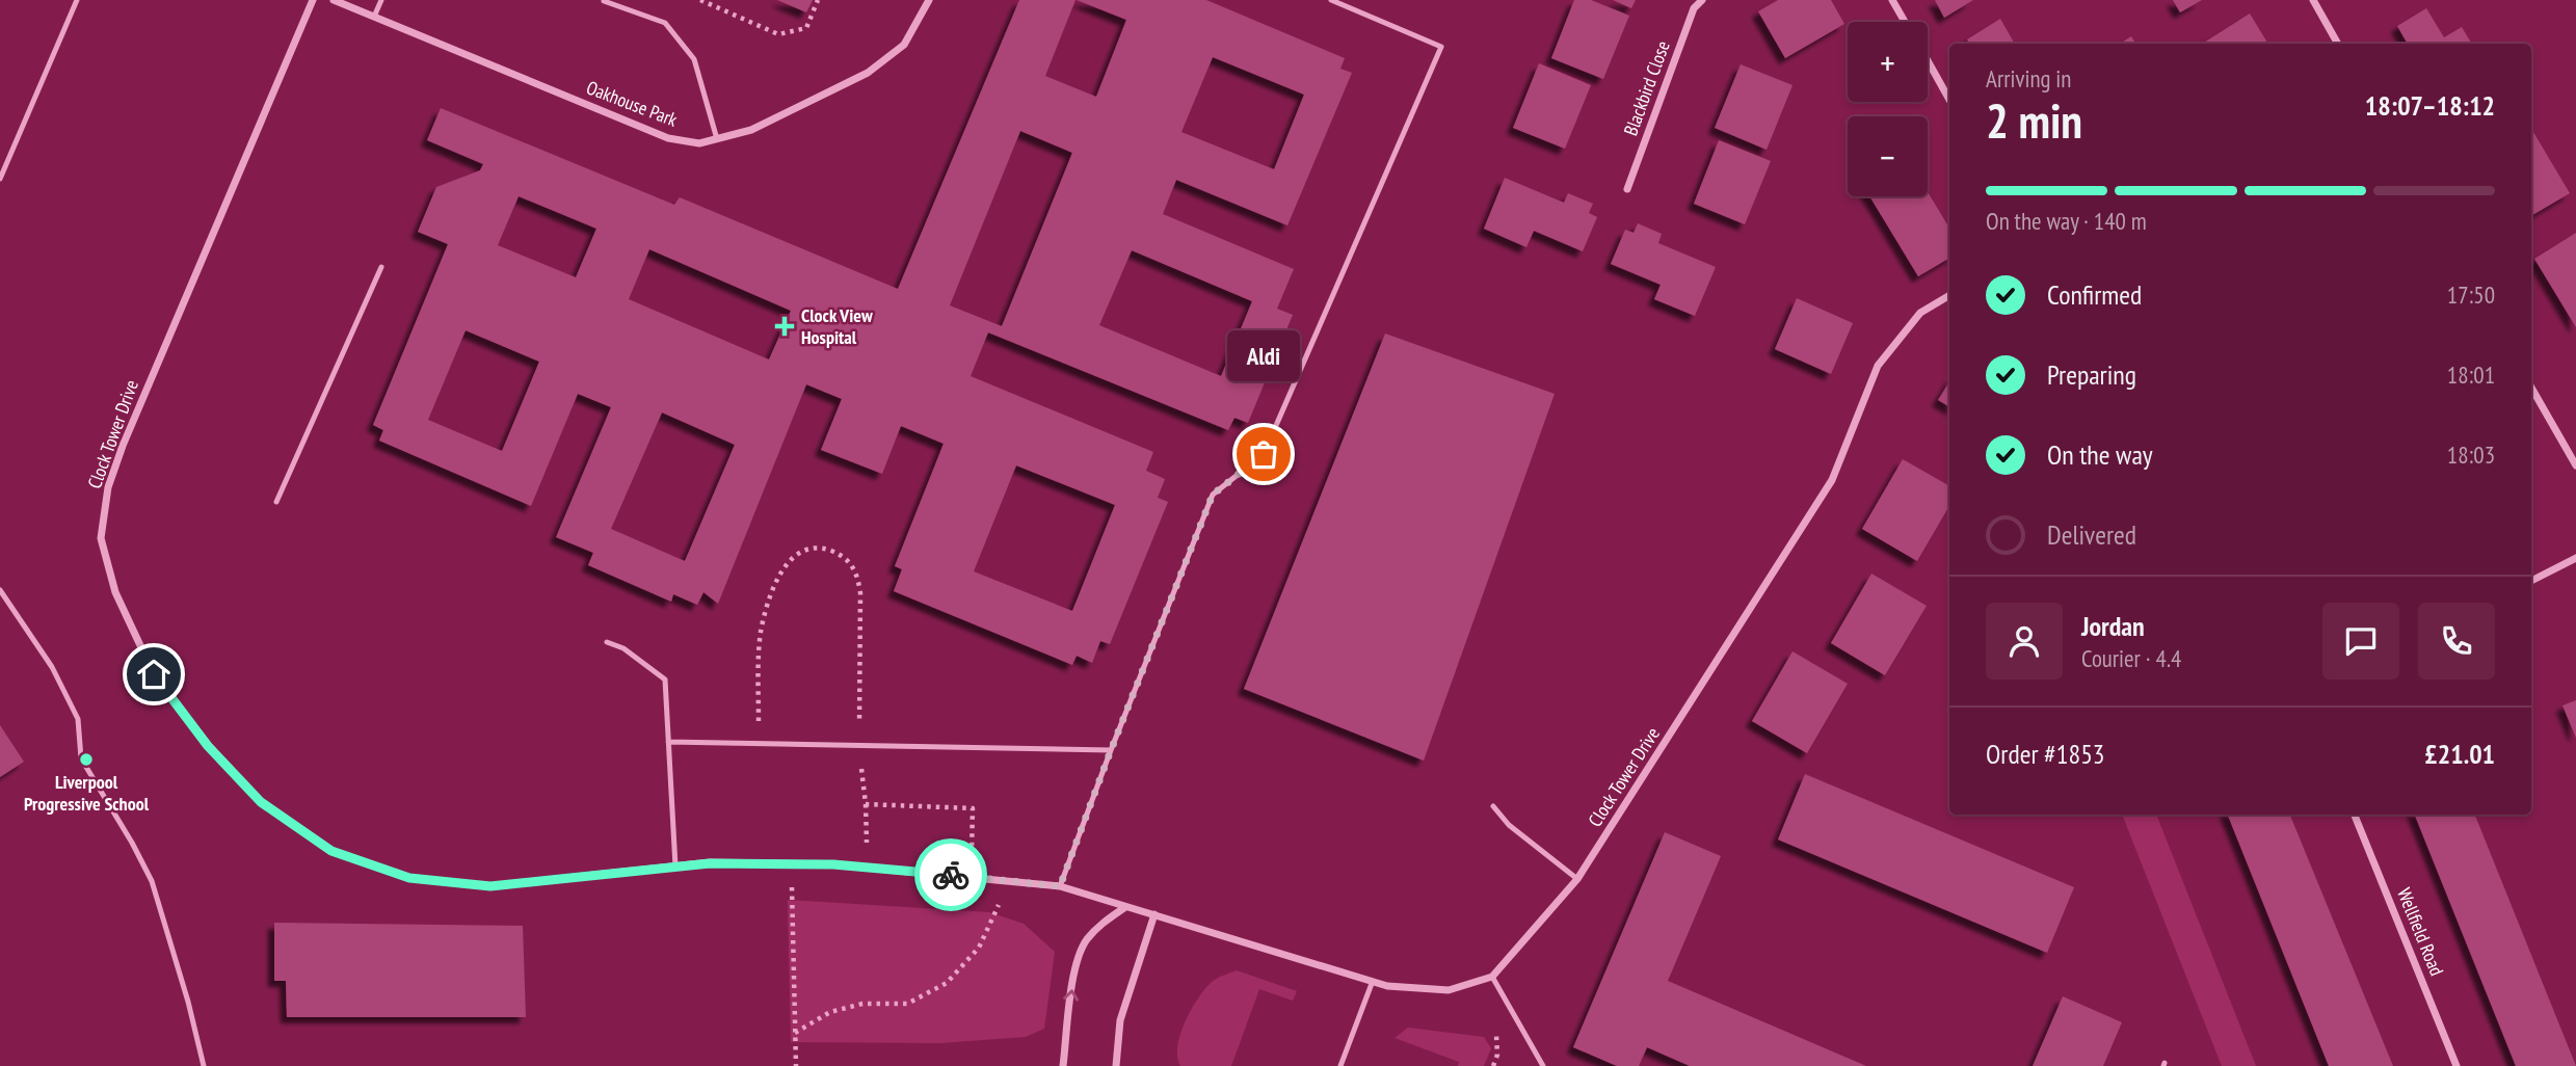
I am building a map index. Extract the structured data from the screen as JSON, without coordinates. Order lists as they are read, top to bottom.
{
  "streets": {
    "street": [
      "Blackbird Close",
      "Oakhouse Park",
      "Clock Tower Drive",
      "Wellfield Road"
    ]
  },
  "places": {
    "health": ["Clock View Hospital"],
    "other": ["Aldi", "Liverpool Progressive School"]
  },
  "page": {
    "map_buttons": ["+", "−"],
    "heading": ["2 min", "Arriving in", "18:07–18:12"],
    "panel": [
      "Jordan",
      "Courier · 4.4",
      "Order #1853",
      "£21.01"
    ],
    "bar": "On the way · 140 m",
    "list": [
      ["Confirmed", "17:50"],
      ["Preparing", "18:01"],
      ["On the way", "18:03"],
      "Delivered"
    ],
    "bubble": "Aldi"
  }
}
